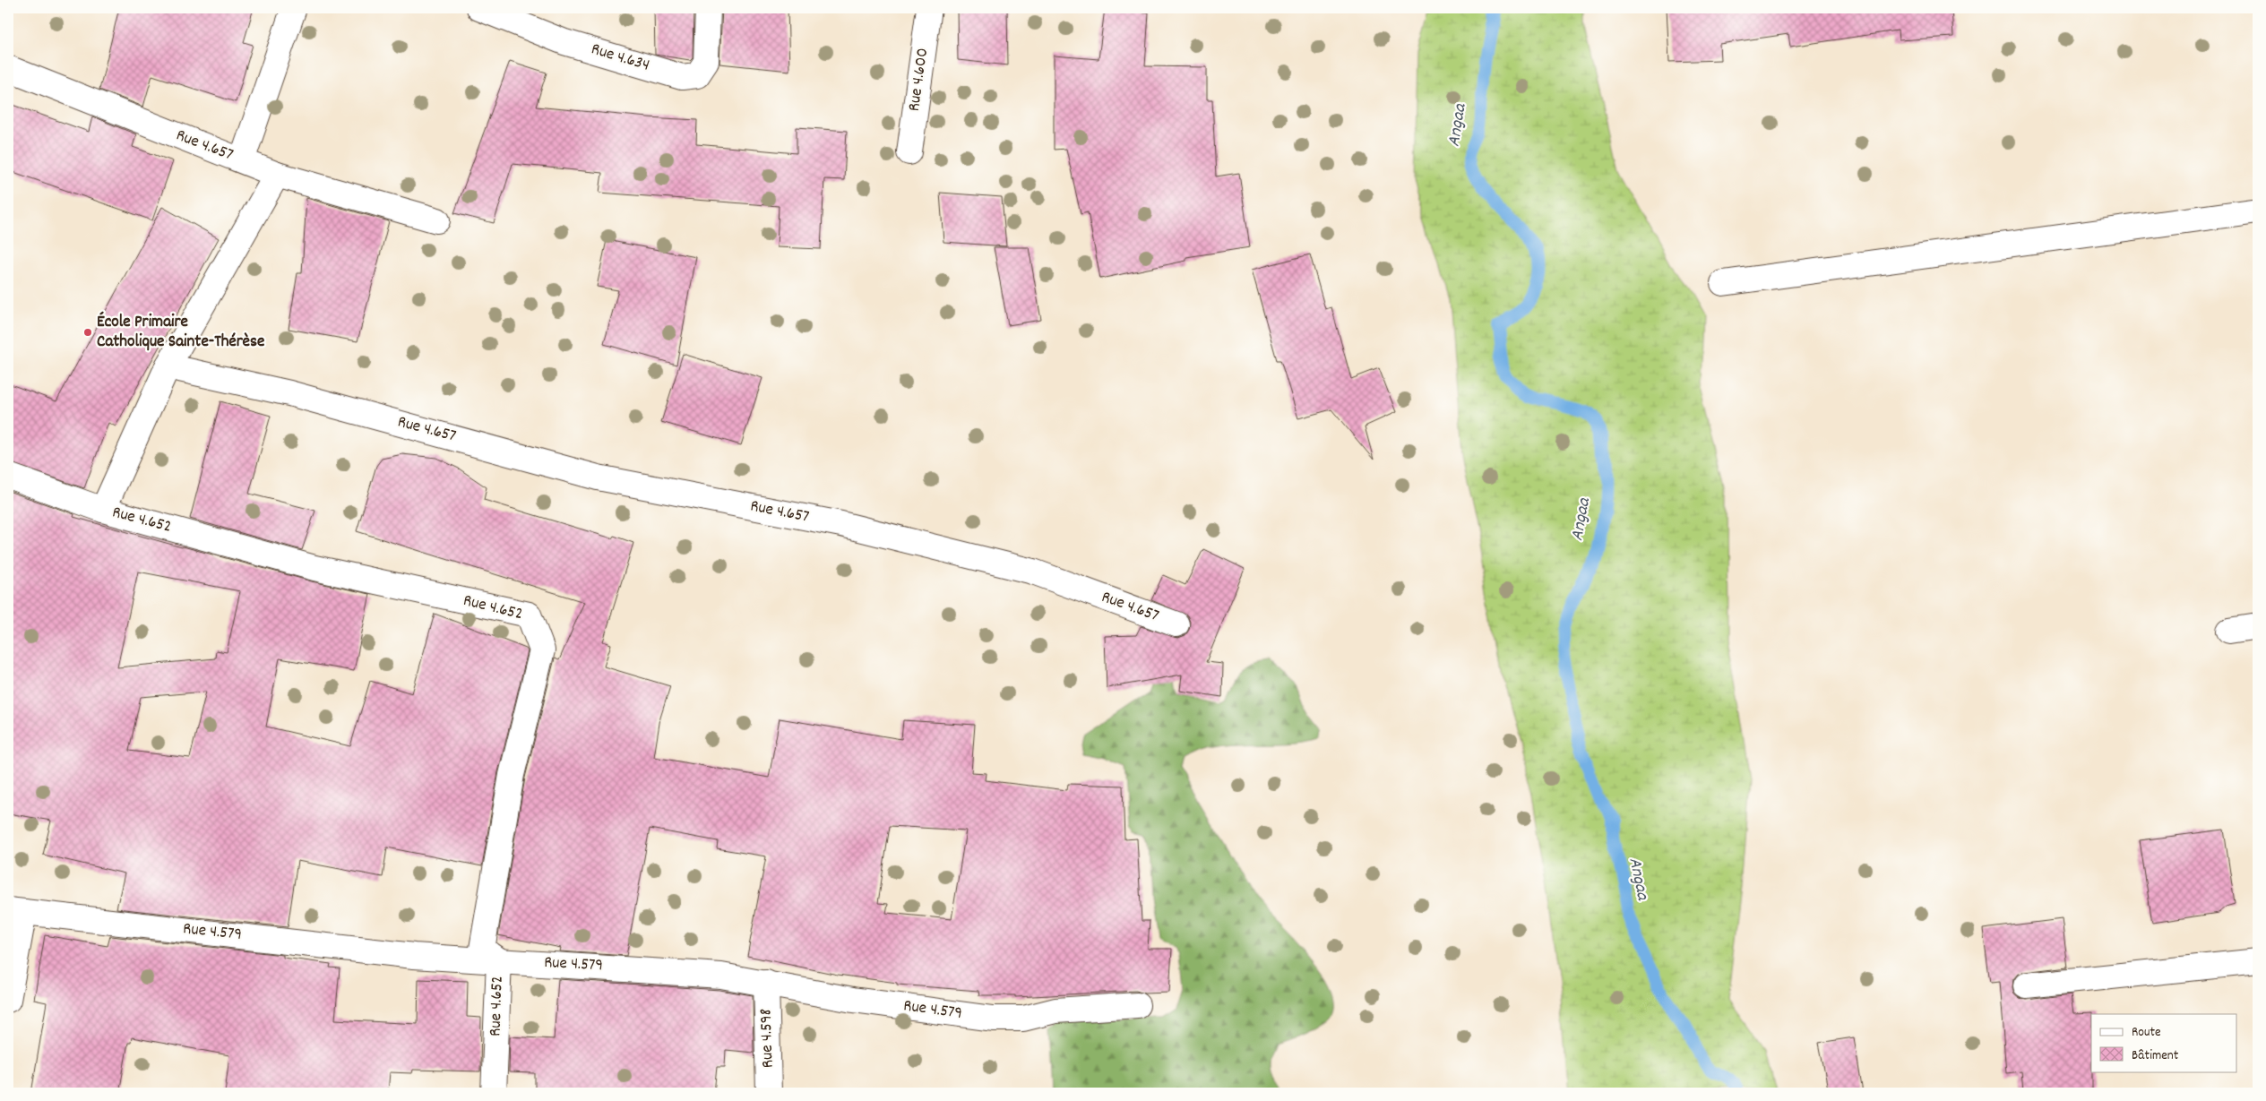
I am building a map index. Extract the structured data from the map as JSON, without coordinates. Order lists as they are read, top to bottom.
{
  "streets": {
    "street": [
      "Rue 4.634",
      "Rue 4.600",
      "Rue 4.657",
      "Rue 4.652",
      "Rue 4.579",
      "Rue 4.598"
    ]
  },
  "crossings": [
    ["Rue 4.652", "Rue 4.579"],
    ["Rue 4.579", "Rue 4.598"]
  ],
  "water": ["Angaa"],
  "places": ["École Primaire Catholique Sainte-Thérèse"],
  "legend": ["Route", "Bâtiment"]
}
